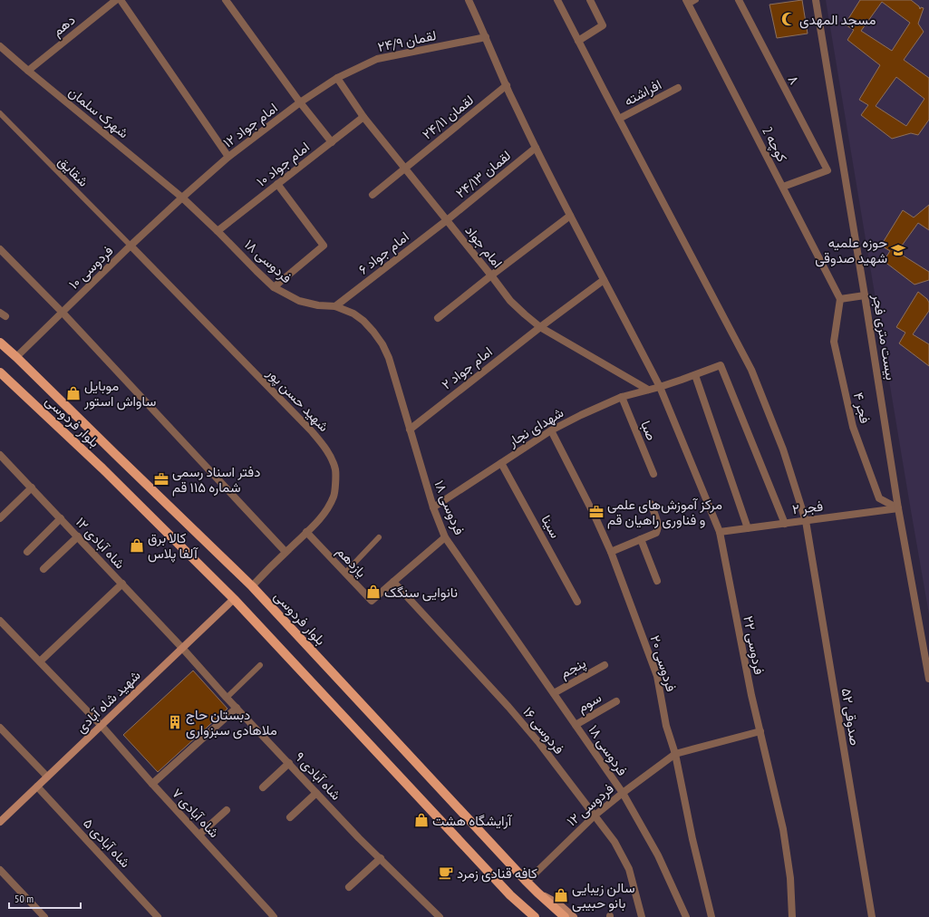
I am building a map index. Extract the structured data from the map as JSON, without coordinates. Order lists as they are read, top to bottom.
{
  "streets": {
    "main road": ["بلوار فردوسی", "شهید شاه آبادی"],
    "street": [
      "دهم",
      "لقمان ۲۴/۹",
      "۸",
      "افراشته",
      "شهرک سلمان",
      "لقمان ۲۴/۱۱",
      "امام جواد ۱۲",
      "کوچه 2",
      "امام جواد ۱۰",
      "لقمان ۲۴/۱۳",
      "امام جواد",
      "امام جواد ۶",
      "فردوسی ۱۸",
      "فردوسی ۱۰",
      "بیست متری فجر",
      "امام جواد ۲",
      "شهید حسن پور",
      "فجر ۴",
      "شهدای نجار",
      "صبا",
      "فجر ۲",
      "سینا",
      "شاه آبادی ۱۲",
      "یازدهم",
      "فردوسی ۲۲",
      "فردوسی ۲۰",
      "پنجم",
      "سوم",
      "صدوقی ۵۲",
      "فردوسی ۱۶",
      "شاه آبادی ۹",
      "فردوسی ۱۲",
      "شاه آبادی ۷",
      "شاه آبادی ۵"
    ],
    "lane": ["شقایق"]
  },
  "crossings": [
    ["دهم", "شهرک سلمان"],
    ["لقمان ۲۴/۹", "امام جواد ۱۲"],
    ["لقمان ۲۴/۹", "امام جواد"],
    ["لقمان ۲۴/۹", "فردوسی ۲۲"],
    ["۸", "کوچه 2"],
    ["افراشته", "صدوقی ۵۲"],
    ["شهرک سلمان", "امام جواد ۱۲"],
    ["شهرک سلمان", "فردوسی ۱۸"],
    ["شهرک سلمان", "فردوسی ۱۰"],
    ["لقمان ۲۴/۱۱", "امام جواد"],
    ["لقمان ۲۴/۱۱", "فردوسی ۲۲"],
    ["امام جواد ۱۲", "امام جواد"],
    ["امام جواد ۱۲", "فردوسی ۱۸"],
    ["امام جواد ۱۲", "فردوسی ۱۰"],
    ["کوچه 2", "فجر ۴"],
    ["امام جواد ۱۰", "امام جواد"],
    ["امام جواد ۱۰", "فردوسی ۱۸"],
    ["شقایق", "فردوسی ۱۰"],
    ["شقایق", "شهید حسن پور"],
    ["لقمان ۲۴/۱۳", "امام جواد"],
    ["لقمان ۲۴/۱۳", "امام جواد ۶"],
    ["لقمان ۲۴/۱۳", "فردوسی ۲۲"],
    ["امام جواد", "امام جواد ۶"],
    ["امام جواد", "امام جواد ۲"],
    ["امام جواد", "شهدای نجار"],
    ["امام جواد ۶", "فردوسی ۱۸"],
    ["فردوسی ۱۸", "فردوسی ۱۰"],
    ["فردوسی ۱۸", "امام جواد ۲"],
    ["فردوسی ۱۸", "شهدای نجار"],
    ["فردوسی ۱۸", "یازدهم"],
    ["فردوسی ۱۸", "پنجم"],
    ["فردوسی ۱۸", "سوم"],
    ["فردوسی ۱۸", "فردوسی ۱۲"],
    ["فردوسی ۱۰", "شهید حسن پور"],
    ["فردوسی ۱۰", "بلوار فردوسی"],
    ["بیست متری فجر", "فجر ۴"],
    ["بیست متری فجر", "فجر ۲"],
    ["امام جواد ۲", "فردوسی ۲۲"],
    ["شهید حسن پور", "بلوار فردوسی"],
    ["شهید حسن پور", "یازدهم"],
    ["فجر ۴", "فجر ۲"],
    ["بلوار فردوسی", "شهید شاه آبادی"],
    ["بلوار فردوسی", "فردوسی ۱۲"],
    ["شهدای نجار", "صبا"],
    ["شهدای نجار", "فجر ۲"],
    ["شهدای نجار", "سینا"],
    ["شهدای نجار", "فردوسی ۲۲"],
    ["شهدای نجار", "فردوسی ۲۰"],
    ["فجر ۲", "فردوسی ۲۲"],
    ["فجر ۲", "صدوقی ۵۲"],
    ["شاه آبادی ۱۲", "شهید شاه آبادی"],
    ["شاه آبادی ۱۲", "شاه آبادی ۹"],
    ["یازدهم", "فردوسی ۱۶"],
    ["فردوسی ۲۲", "فردوسی ۱۲"],
    ["فردوسی ۲۰", "فردوسی ۱۲"],
    ["شهید شاه آبادی", "شاه آبادی ۹"],
    ["شهید شاه آبادی", "شاه آبادی ۷"],
    ["شهید شاه آبادی", "شاه آبادی ۵"],
    ["فردوسی ۱۶", "فردوسی ۱۲"]
  ],
  "places": {
    "mosque": ["مسجد المهدی"],
    "school or university": ["حوزه علمیه شهید صدوقی"],
    "shop": [
      "موبایل ساواش استور",
      "کالا برق آلفا پلاس",
      "نانوایی سنگک",
      "آرایشگاه هشت",
      "سالن زیبایی بانو حبیبی"
    ],
    "office": ["دفتر اسناد رسمی شماره ۱۱۵ قم", "مرکز آموزش‌های علمی و فناوری راهیان قم"],
    "building": ["دبستان حاج ملاهادی سبزواری"],
    "cafe": ["کافه قنادی زمرد"]
  },
  "scale_bar": "50 m"
}
